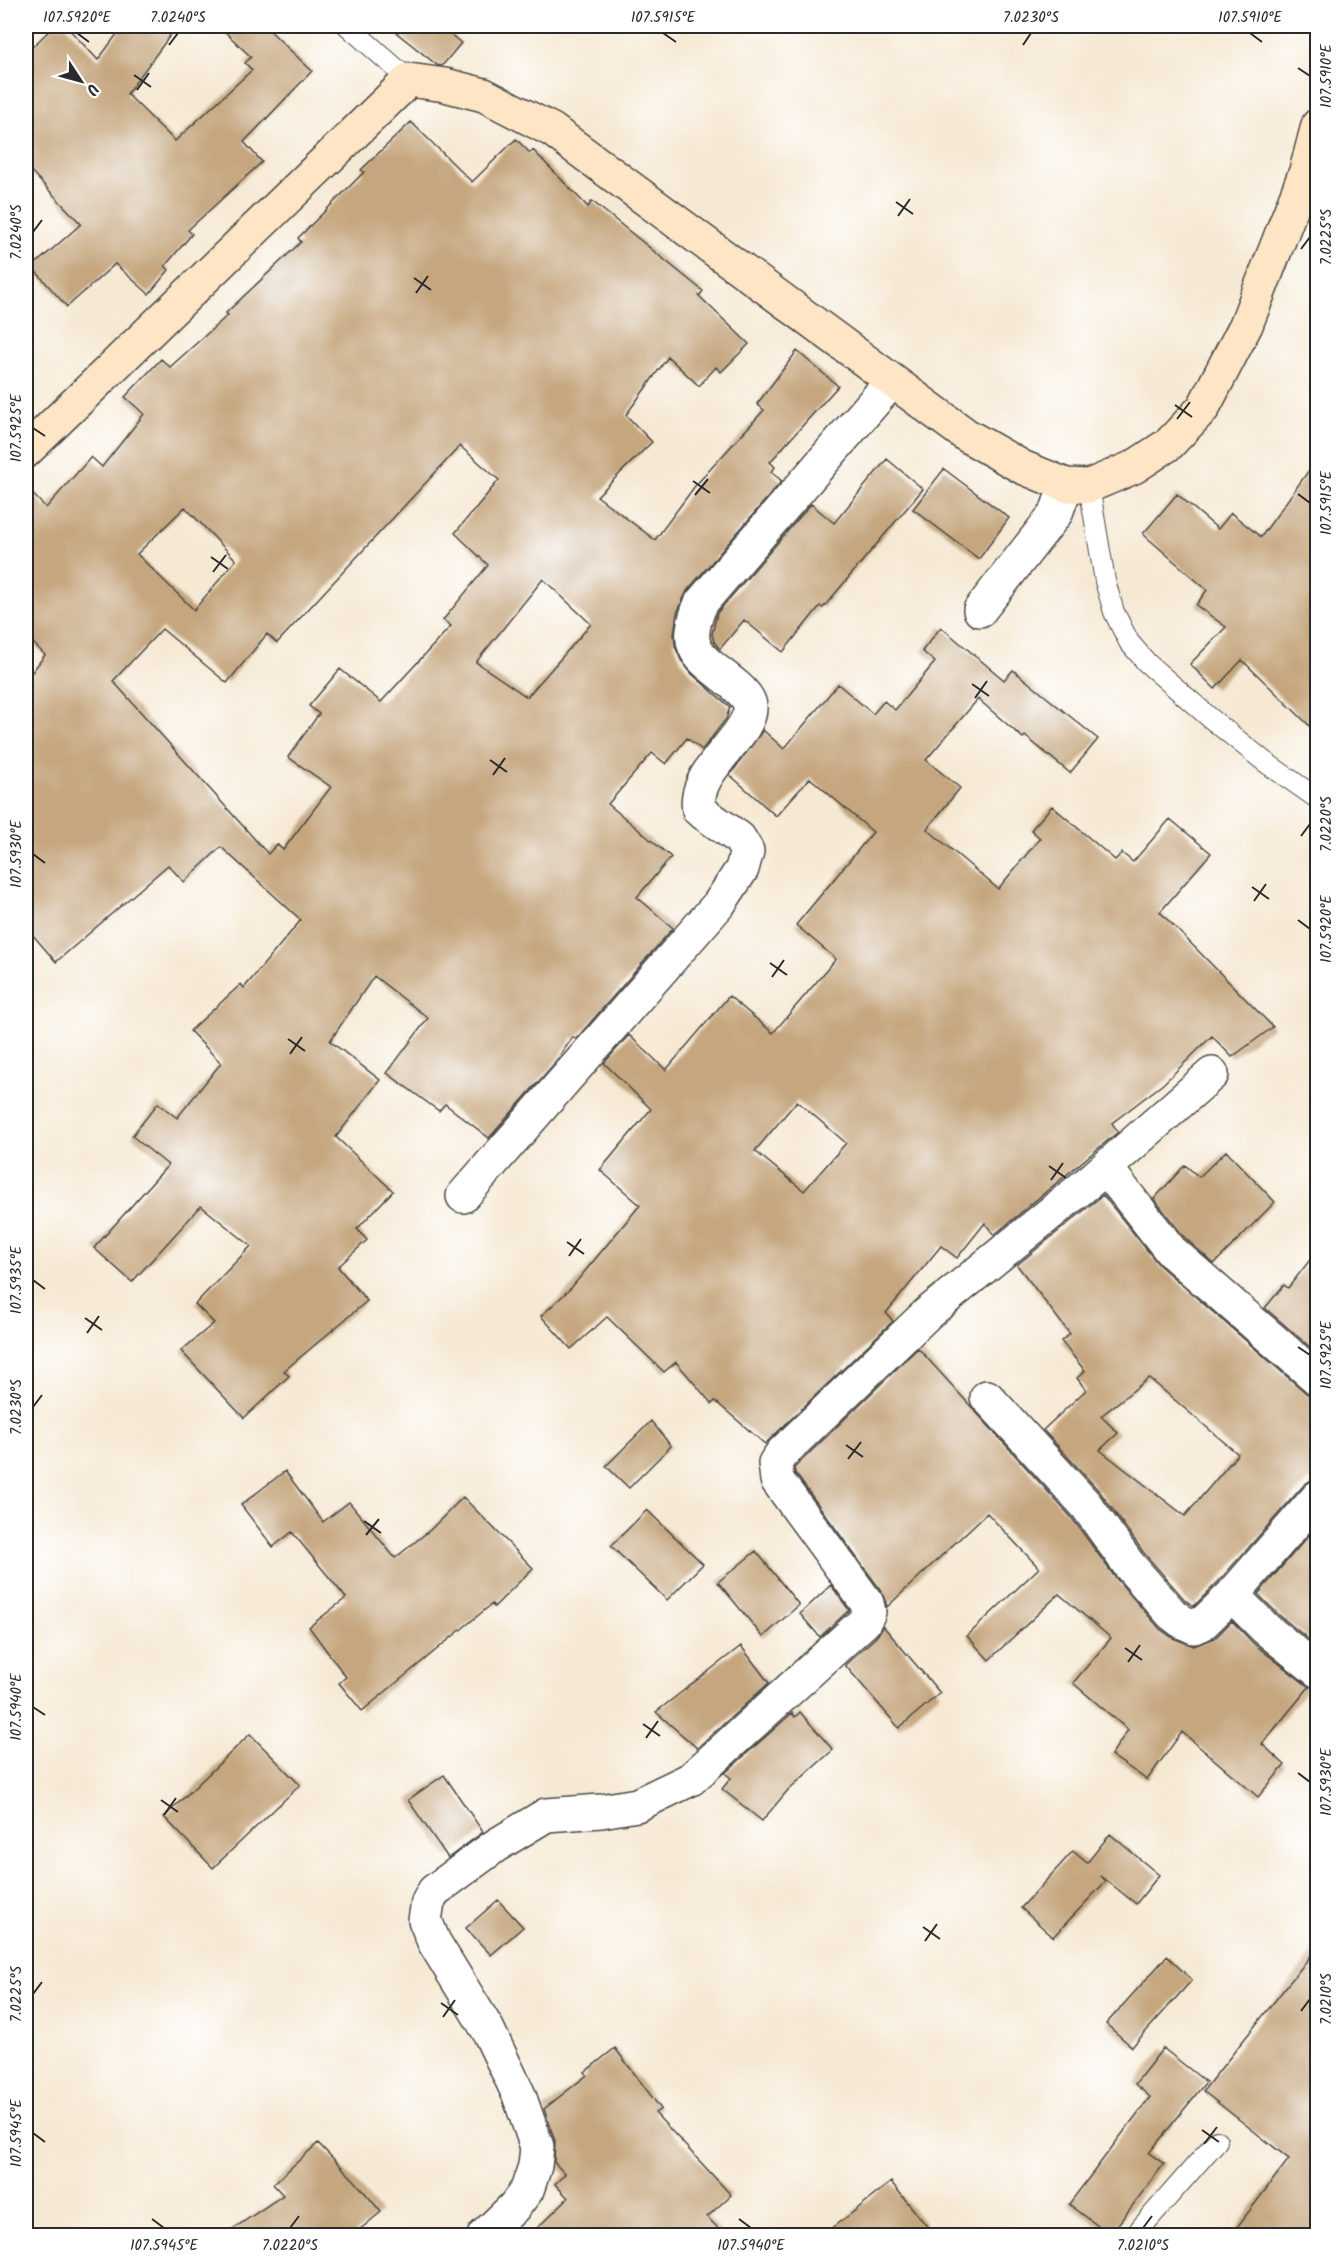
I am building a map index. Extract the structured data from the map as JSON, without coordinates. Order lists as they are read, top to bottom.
{
  "north": "bottom right",
  "coordinates": [
    "107.5920°E",
    "7.0240°S",
    "107.5915°E",
    "7.0230°S",
    "107.5910°E",
    "7.0225°S",
    "107.5925°E",
    "7.0220°S",
    "107.5930°E",
    "107.5935°E",
    "107.5940°E",
    "7.0210°S",
    "107.5945°E"
  ]
}
